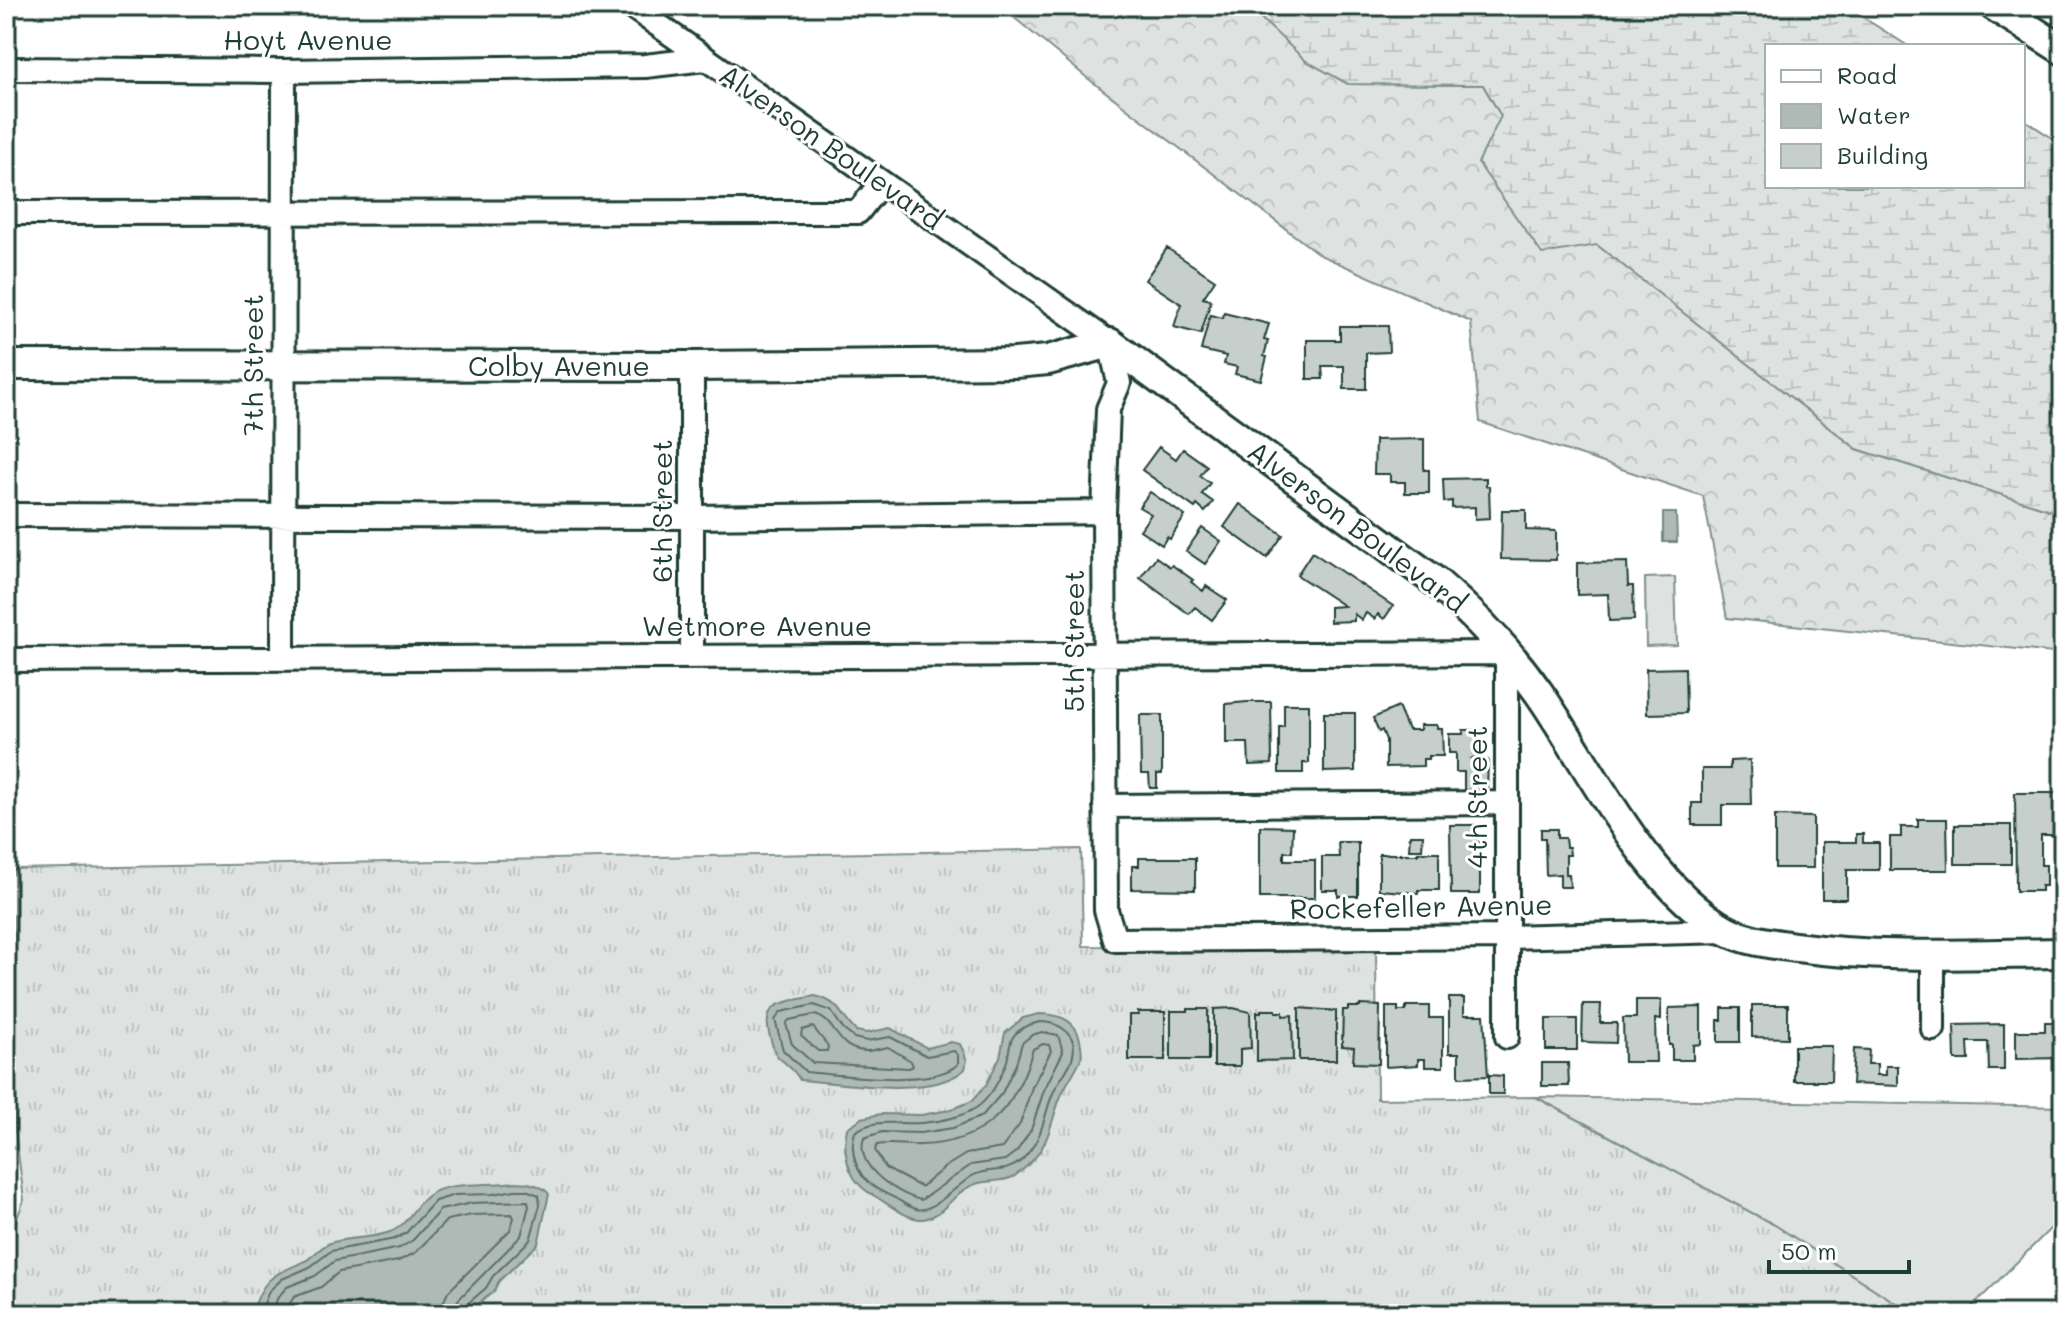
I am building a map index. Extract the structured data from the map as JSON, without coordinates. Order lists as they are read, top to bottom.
{
  "streets": {
    "main road": ["Alverson Boulevard", "Colby Avenue"],
    "street": [
      "Hoyt Avenue",
      "7th Street",
      "6th Street",
      "Wetmore Avenue",
      "5th Street",
      "4th Street",
      "Rockefeller Avenue"
    ]
  },
  "crossings": [
    ["Hoyt Avenue", "Alverson Boulevard"],
    ["Hoyt Avenue", "7th Street"],
    ["Alverson Boulevard", "Colby Avenue"],
    ["Alverson Boulevard", "Wetmore Avenue"],
    ["Alverson Boulevard", "5th Street"],
    ["Alverson Boulevard", "4th Street"],
    ["Alverson Boulevard", "Rockefeller Avenue"],
    ["7th Street", "Colby Avenue"],
    ["7th Street", "Wetmore Avenue"],
    ["Colby Avenue", "6th Street"],
    ["Colby Avenue", "5th Street"],
    ["6th Street", "Wetmore Avenue"],
    ["Wetmore Avenue", "5th Street"],
    ["Wetmore Avenue", "4th Street"],
    ["5th Street", "Rockefeller Avenue"],
    ["4th Street", "Rockefeller Avenue"]
  ],
  "legend": ["Road", "Water", "Building"],
  "scale_bar": "50 m"
}
